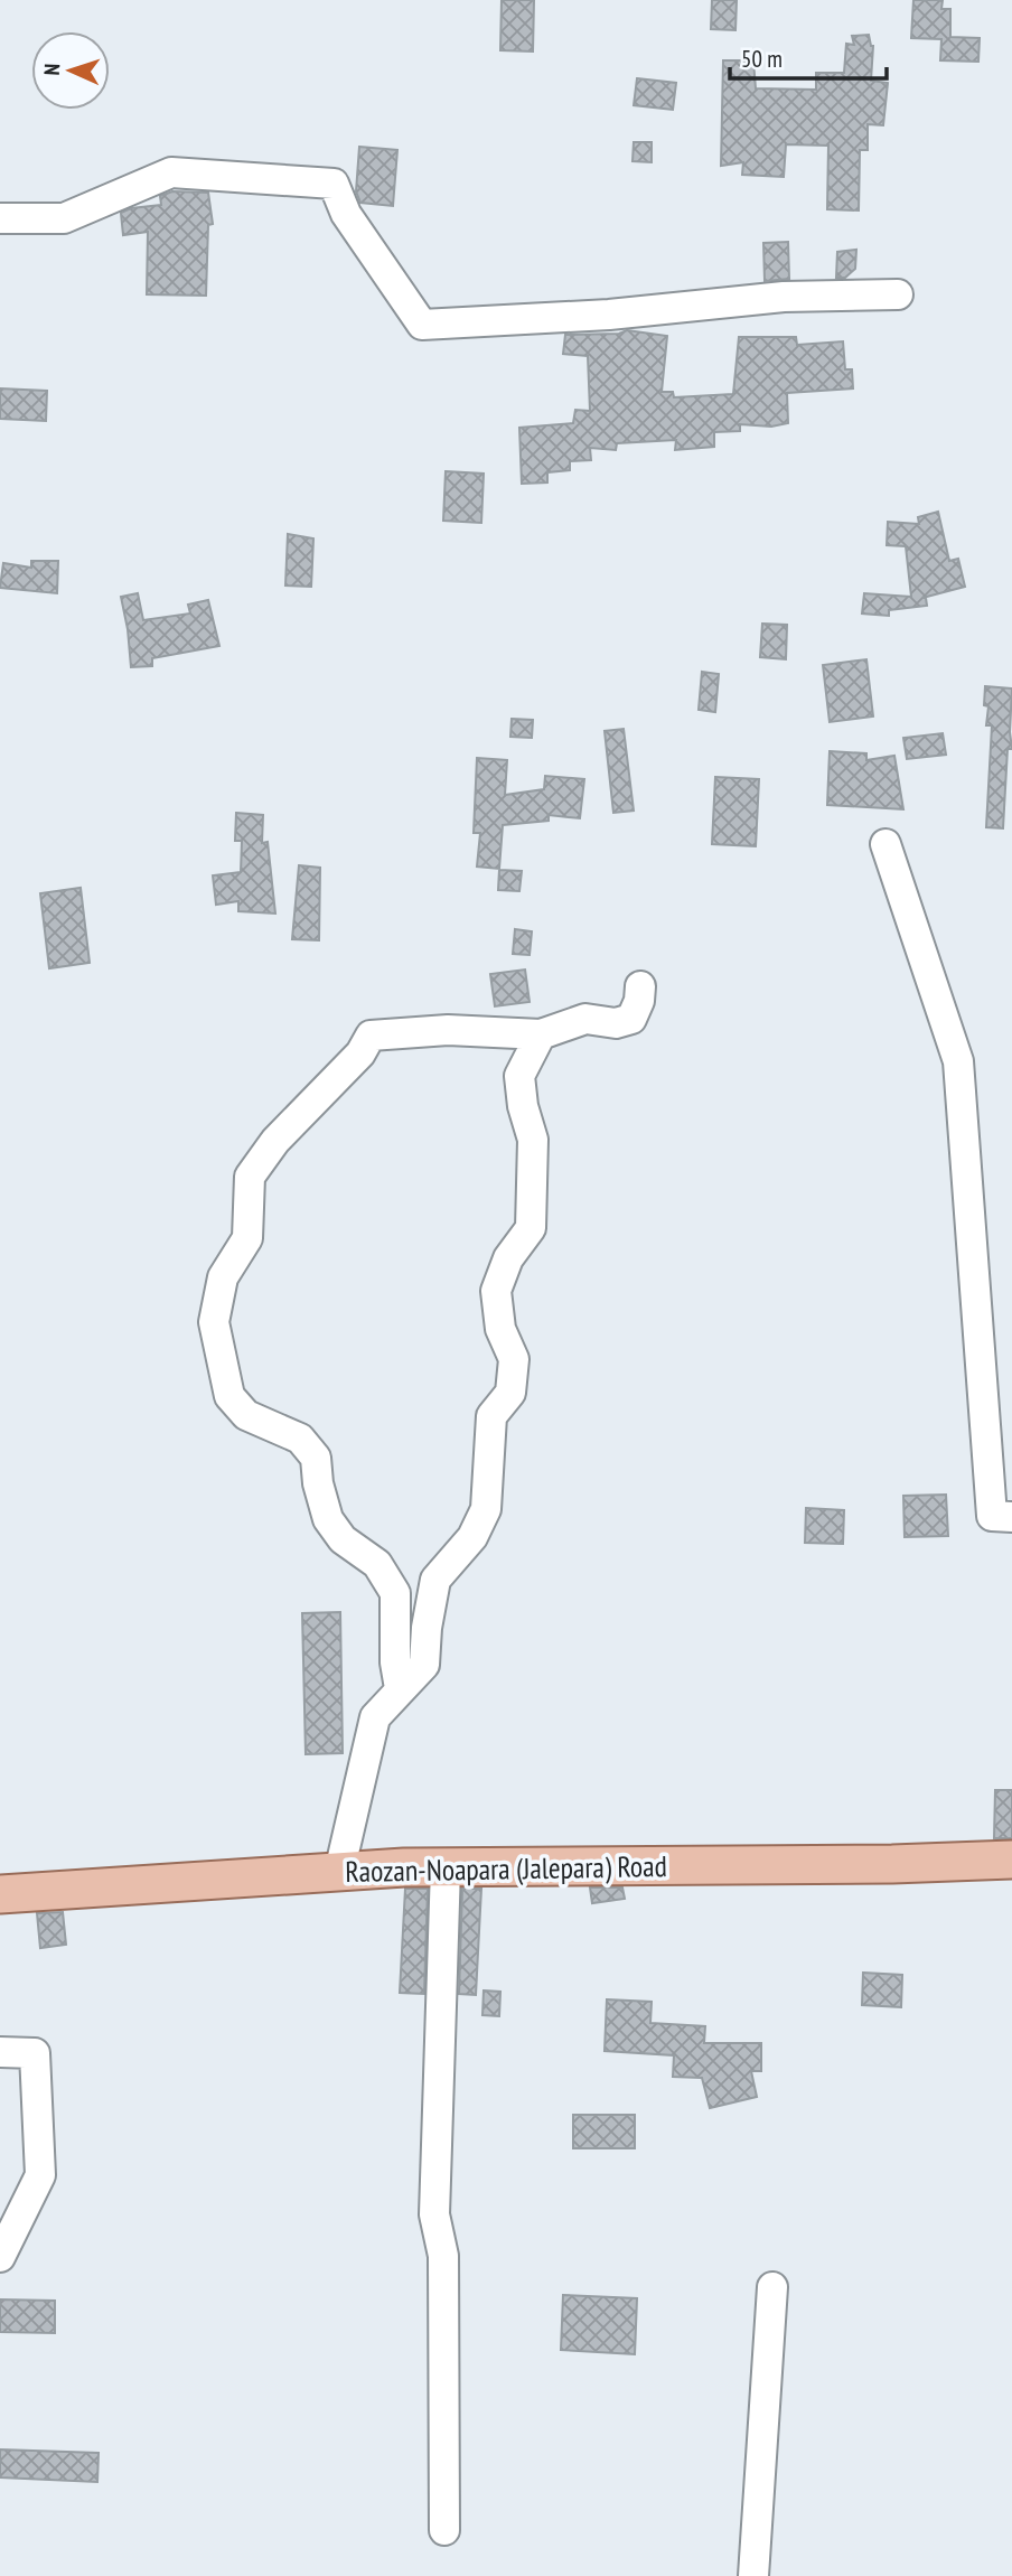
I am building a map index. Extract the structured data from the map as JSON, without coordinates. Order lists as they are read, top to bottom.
{
  "streets": {
    "main road": ["Raozan-Noapara (Jalepara) Road"]
  },
  "scale_bar": "50 m",
  "north": "left"
}
